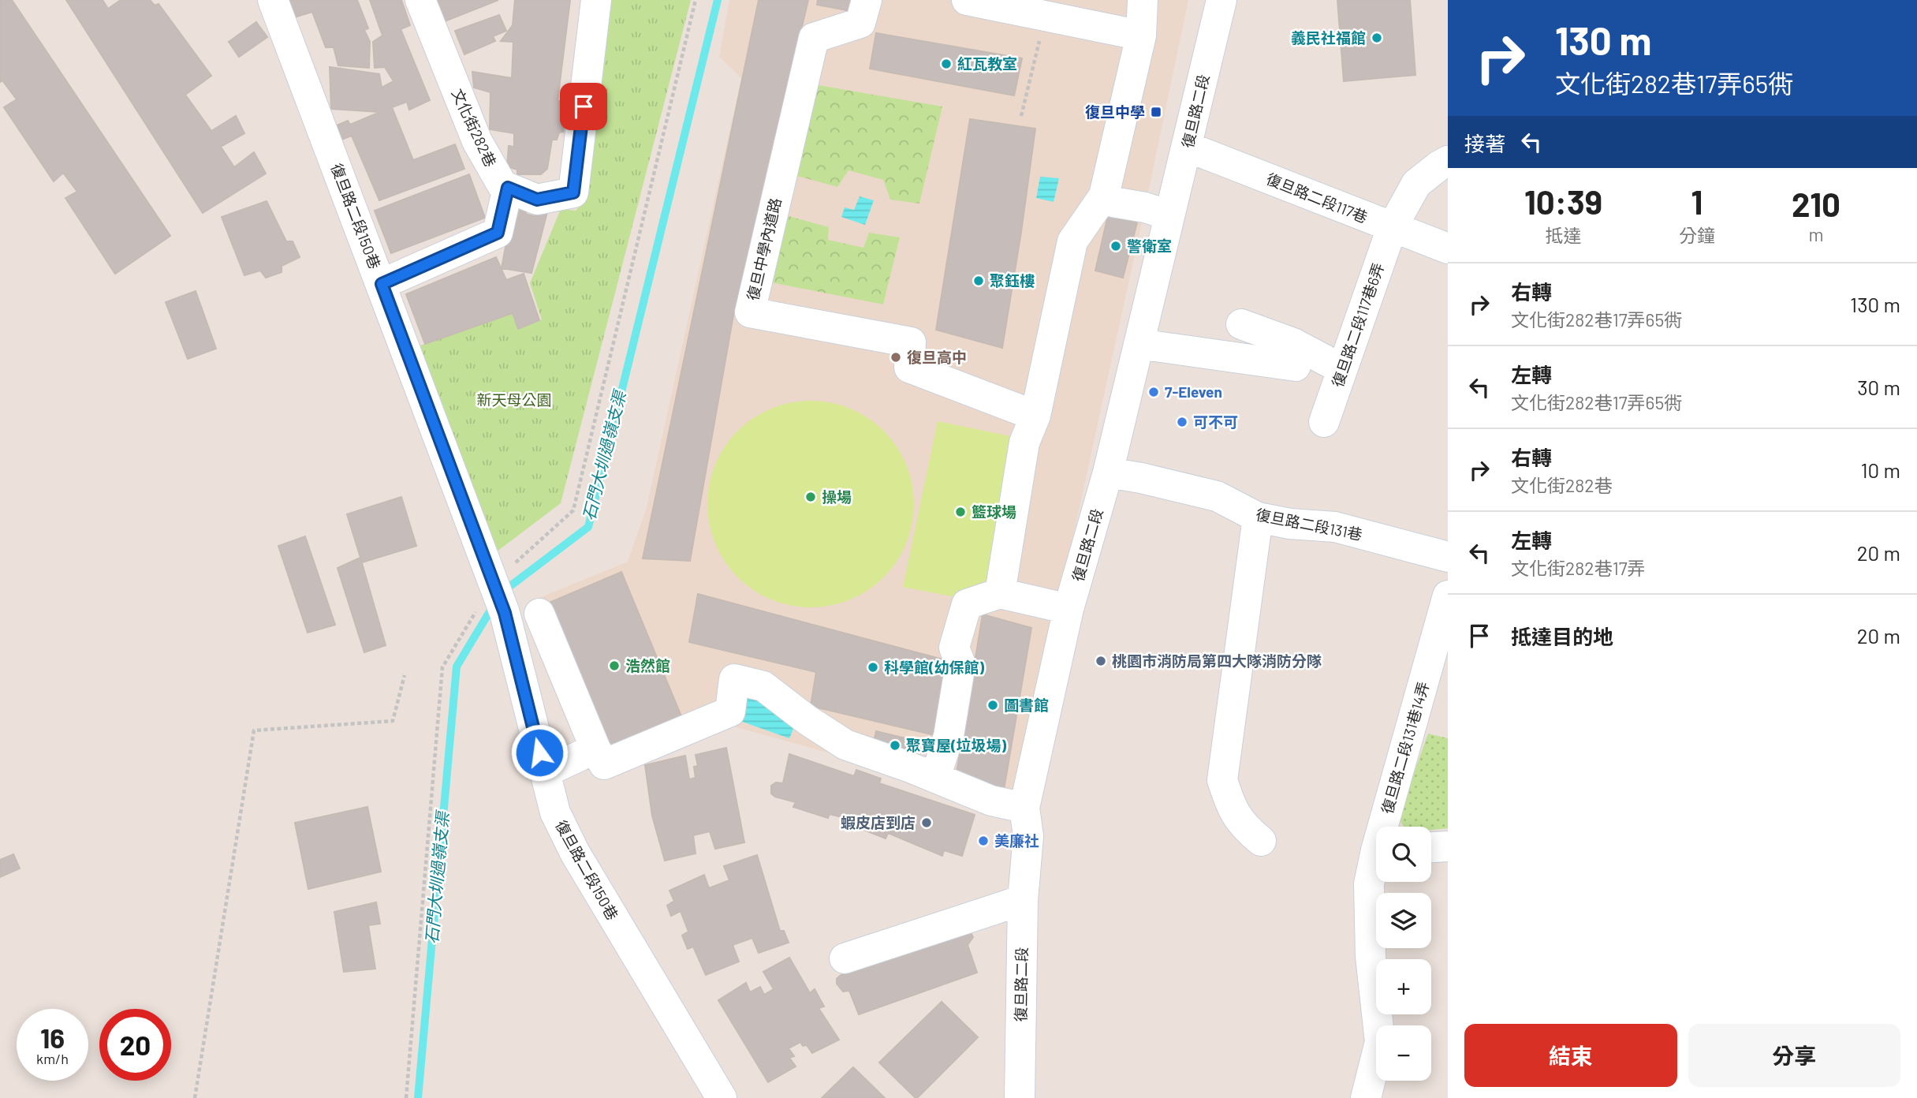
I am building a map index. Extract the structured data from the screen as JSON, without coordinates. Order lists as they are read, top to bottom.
{
  "streets": {
    "street": [
      "復旦路二段",
      "文化街282巷",
      "復旦路二段117巷",
      "復旦路二段150巷",
      "復旦中學內道路",
      "復旦路二段117巷6弄",
      "復旦路二段131巷",
      "復旦路二段131巷14弄"
    ]
  },
  "crossings": [
    ["復旦路二段", "復旦路二段117巷"],
    ["復旦路二段", "復旦路二段131巷"],
    ["復旦路二段117巷", "復旦路二段117巷6弄"]
  ],
  "water": ["石門大圳過嶺支渠"],
  "parks": ["新天母公園"],
  "places": {
    "other": [
      "義民社福館",
      "紅瓦教室",
      "警衛室",
      "聚鈺樓",
      "復旦高中",
      "7-Eleven",
      "可不可",
      "操場",
      "籃球場",
      "桃園市消防局第四大隊消防分隊",
      "浩然館",
      "科學館(幼保館)",
      "圖書館",
      "聚寶屋(垃圾場)",
      "蝦皮店到店",
      "美廉社"
    ],
    "transit": ["復旦中學"]
  },
  "page": {
    "turn": ["130 m", "文化街282巷17弄65衖"],
    "then": "接著",
    "eta": [
      "10:39",
      "抵達",
      "1",
      "分鐘",
      "210",
      "m"
    ],
    "list": [
      {
        "name": "右轉",
        "note": "文化街282巷17弄65衖",
        "value": "130 m"
      },
      {
        "name": "左轉",
        "note": "文化街282巷17弄65衖",
        "value": "30 m"
      },
      {
        "name": "右轉",
        "note": "文化街282巷",
        "value": "10 m"
      },
      {
        "name": "左轉",
        "note": "文化街282巷17弄",
        "value": "20 m"
      },
      {
        "name": "抵達目的地",
        "value": "20 m"
      }
    ],
    "map_buttons": ["+", "−"],
    "speed": "16 km/h",
    "limit": "20",
    "buttons": ["結束", "分享"]
  }
}
